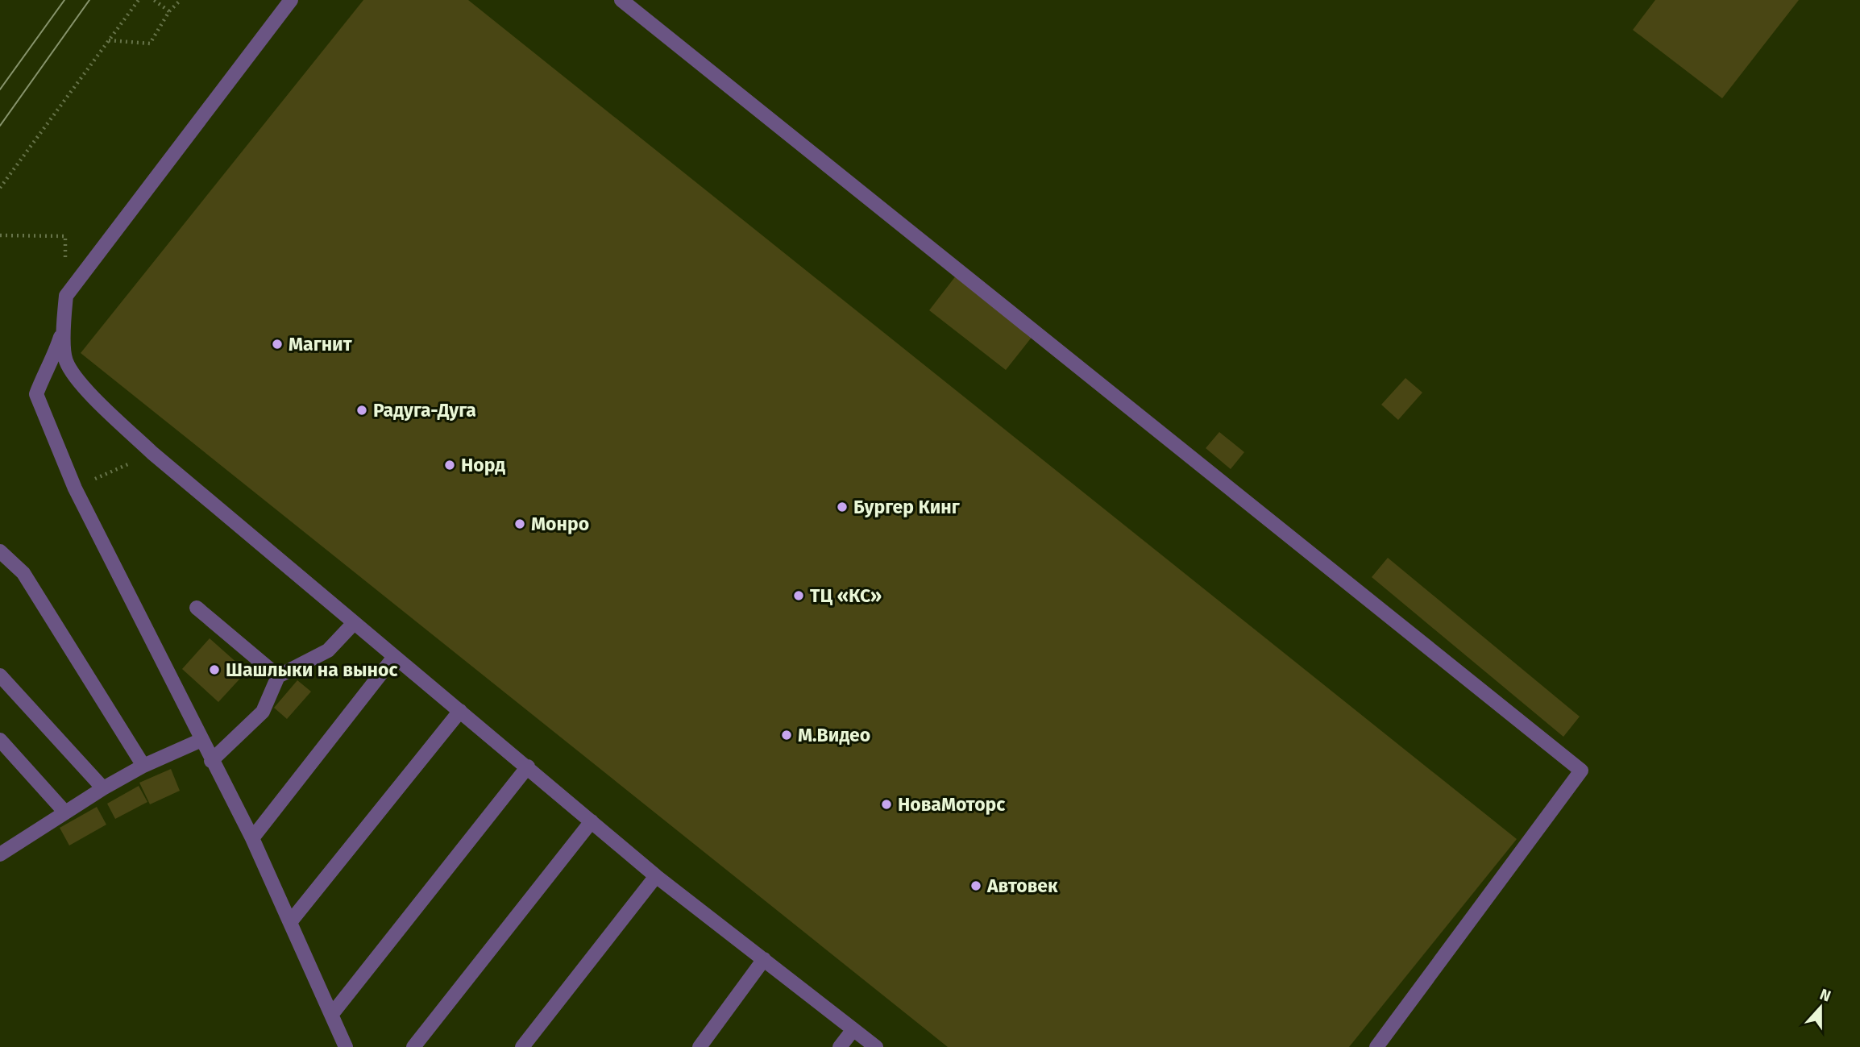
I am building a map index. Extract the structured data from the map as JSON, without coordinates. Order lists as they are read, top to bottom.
{
  "places": [
    "Магнит",
    "Радуга-Дуга",
    "Норд",
    "Бургер Кинг",
    "Монро",
    "ТЦ «КС»",
    "Шашлыки на вынос",
    "М.Видео",
    "НоваМоторс",
    "Автовек"
  ],
  "north": "top"
}
